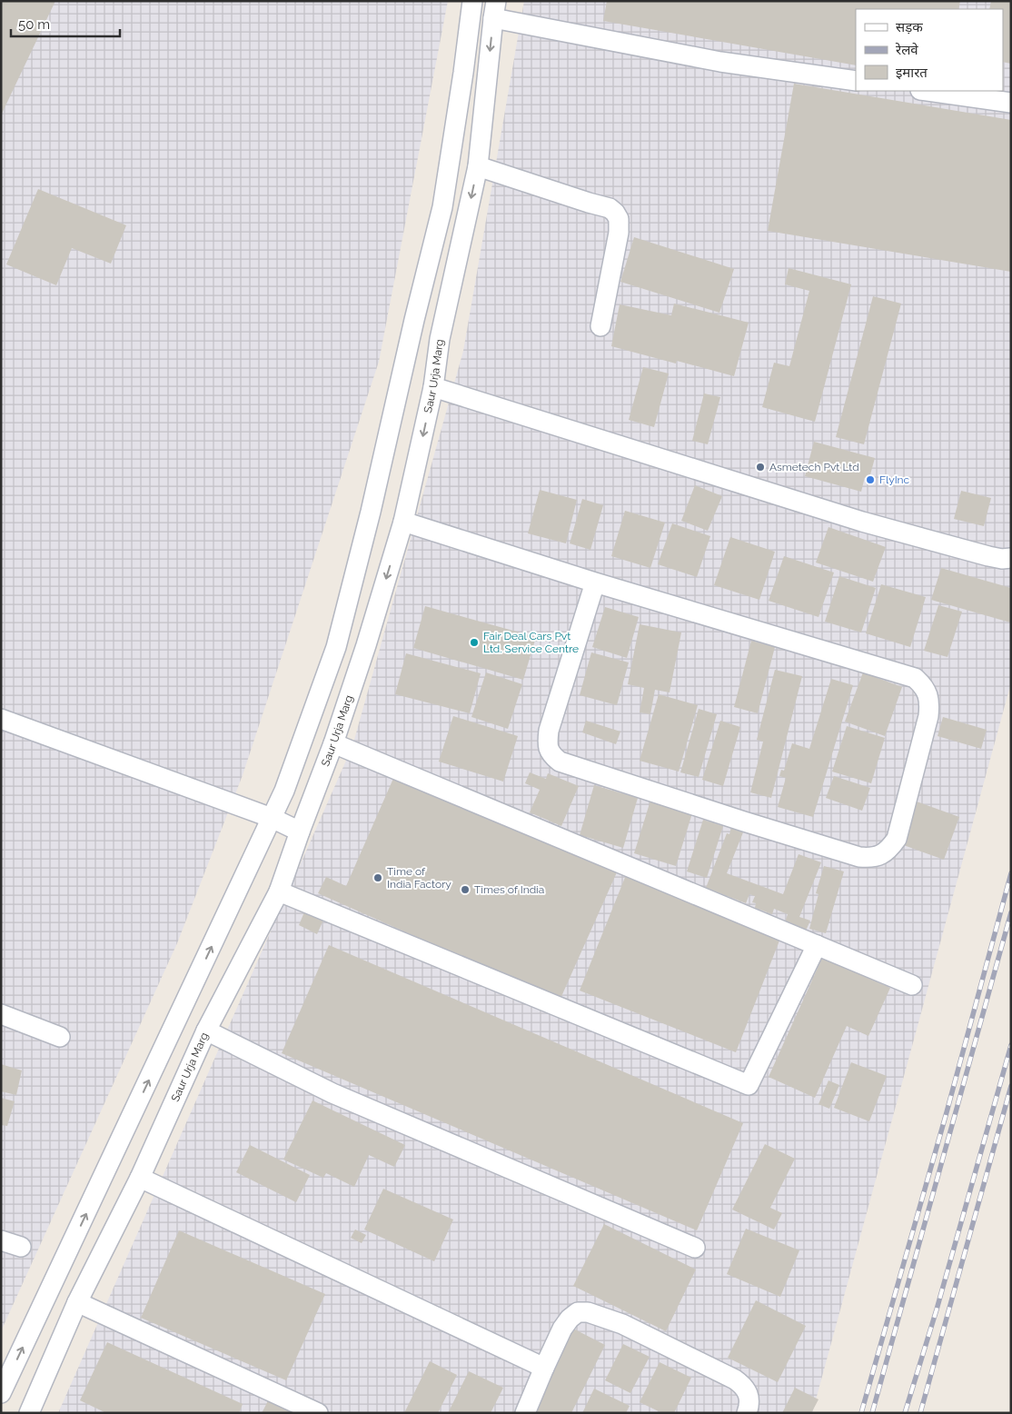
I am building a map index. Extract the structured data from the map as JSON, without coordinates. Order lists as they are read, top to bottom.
{
  "streets": {
    "street": ["Saur Urja Marg"]
  },
  "places": [
    "Asmetech Pvt Ltd",
    "FlyInc",
    "Fair Deal Cars Pvt Ltd. Service Centre",
    "Time of India Factory",
    "Times of India"
  ],
  "legend": ["सड़क", "रेलवे", "इमारत"],
  "scale_bar": "50 m"
}
